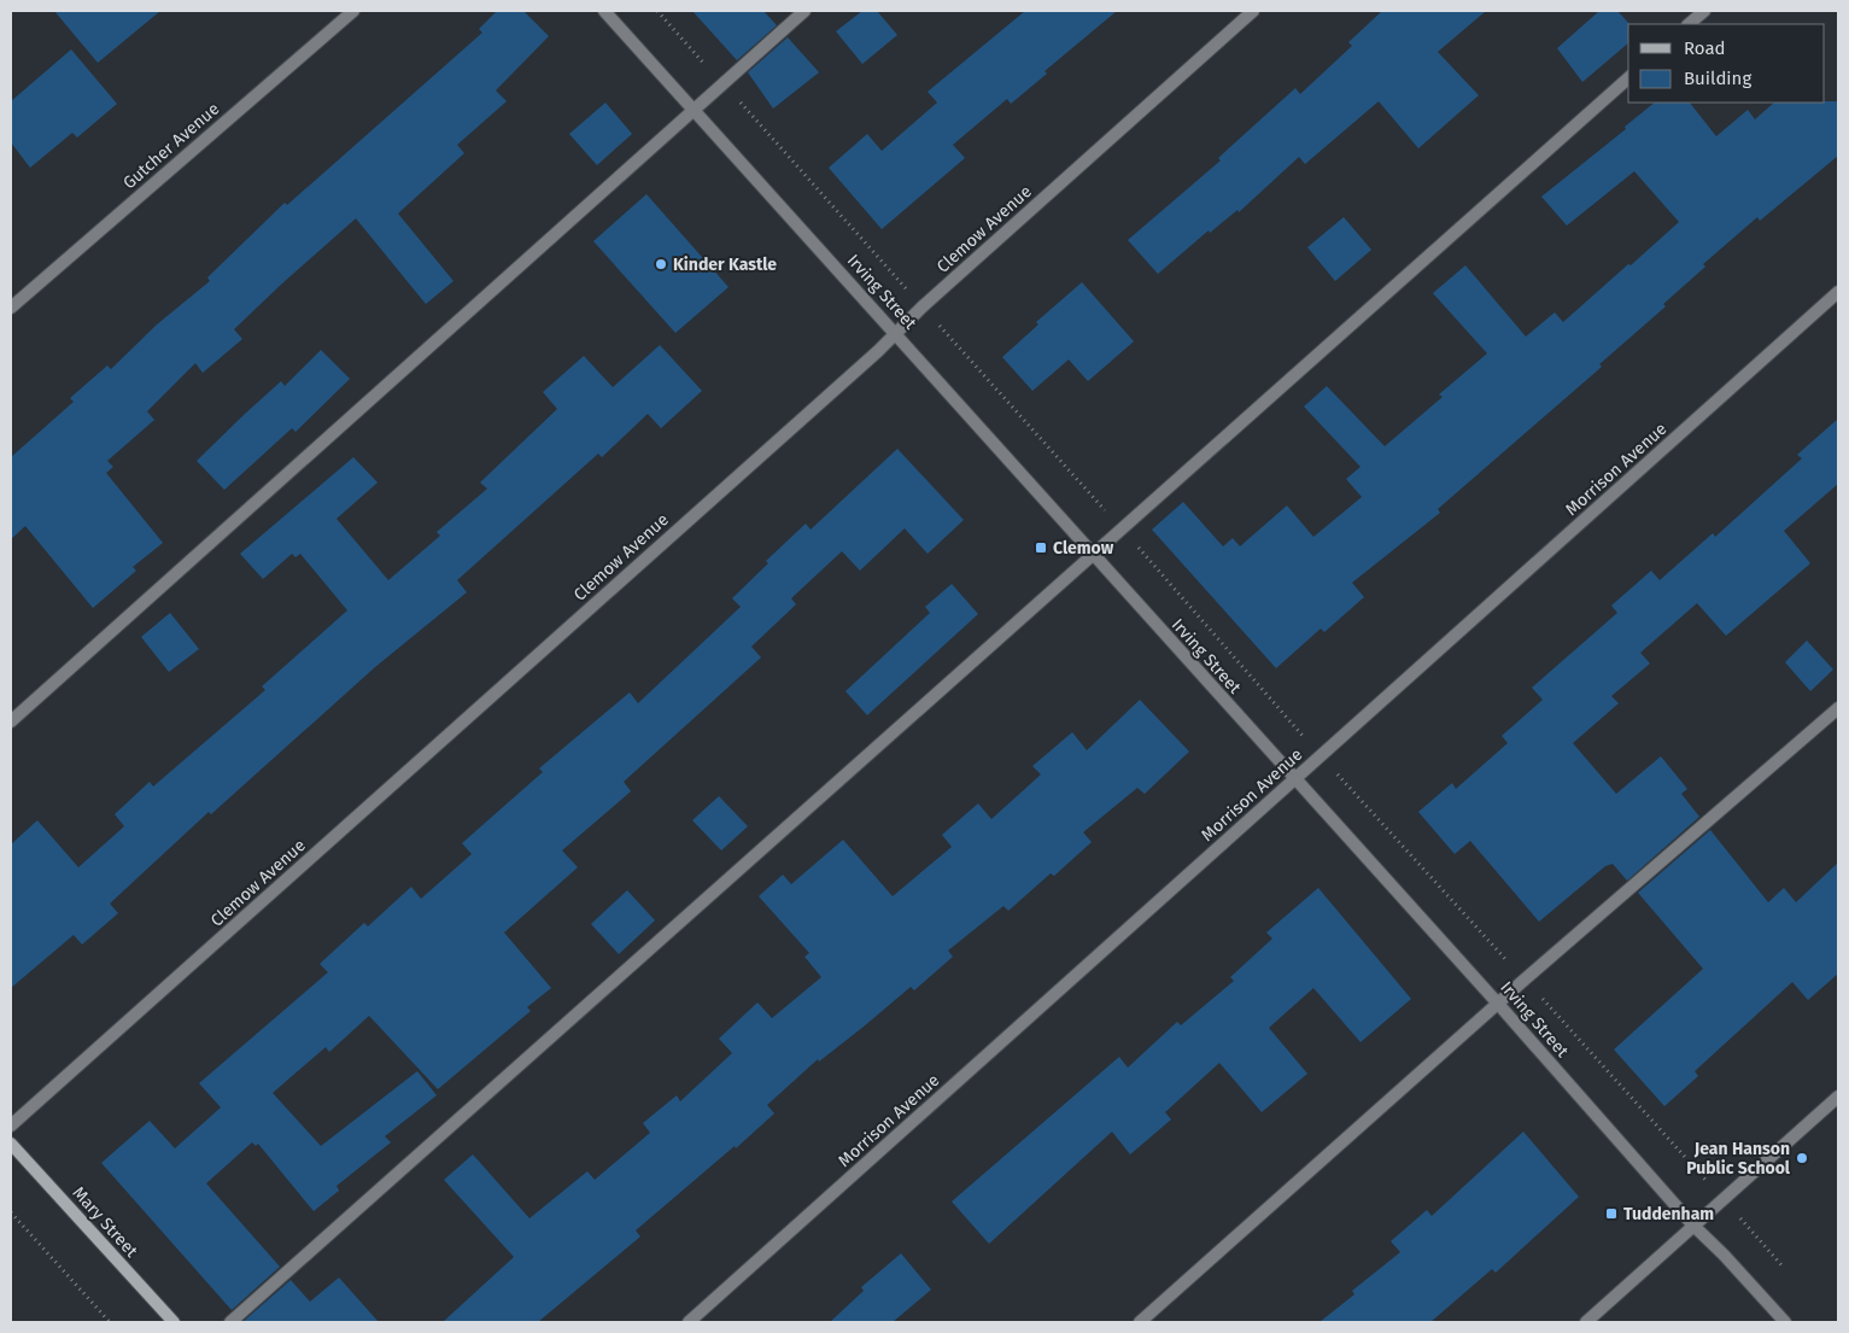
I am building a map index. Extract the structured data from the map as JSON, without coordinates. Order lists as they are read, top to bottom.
{
  "streets": {
    "street": [
      "Gutcher Avenue",
      "Clemow Avenue",
      "Irving Street",
      "Morrison Avenue",
      "Mary Street"
    ]
  },
  "crossings": [
    ["Clemow Avenue", "Irving Street"],
    ["Irving Street", "Morrison Avenue"]
  ],
  "places": {
    "other": ["Kinder Kastle", "Jean Hanson Public School"],
    "transit": ["Clemow", "Tuddenham"]
  },
  "legend": ["Road", "Building"]
}
